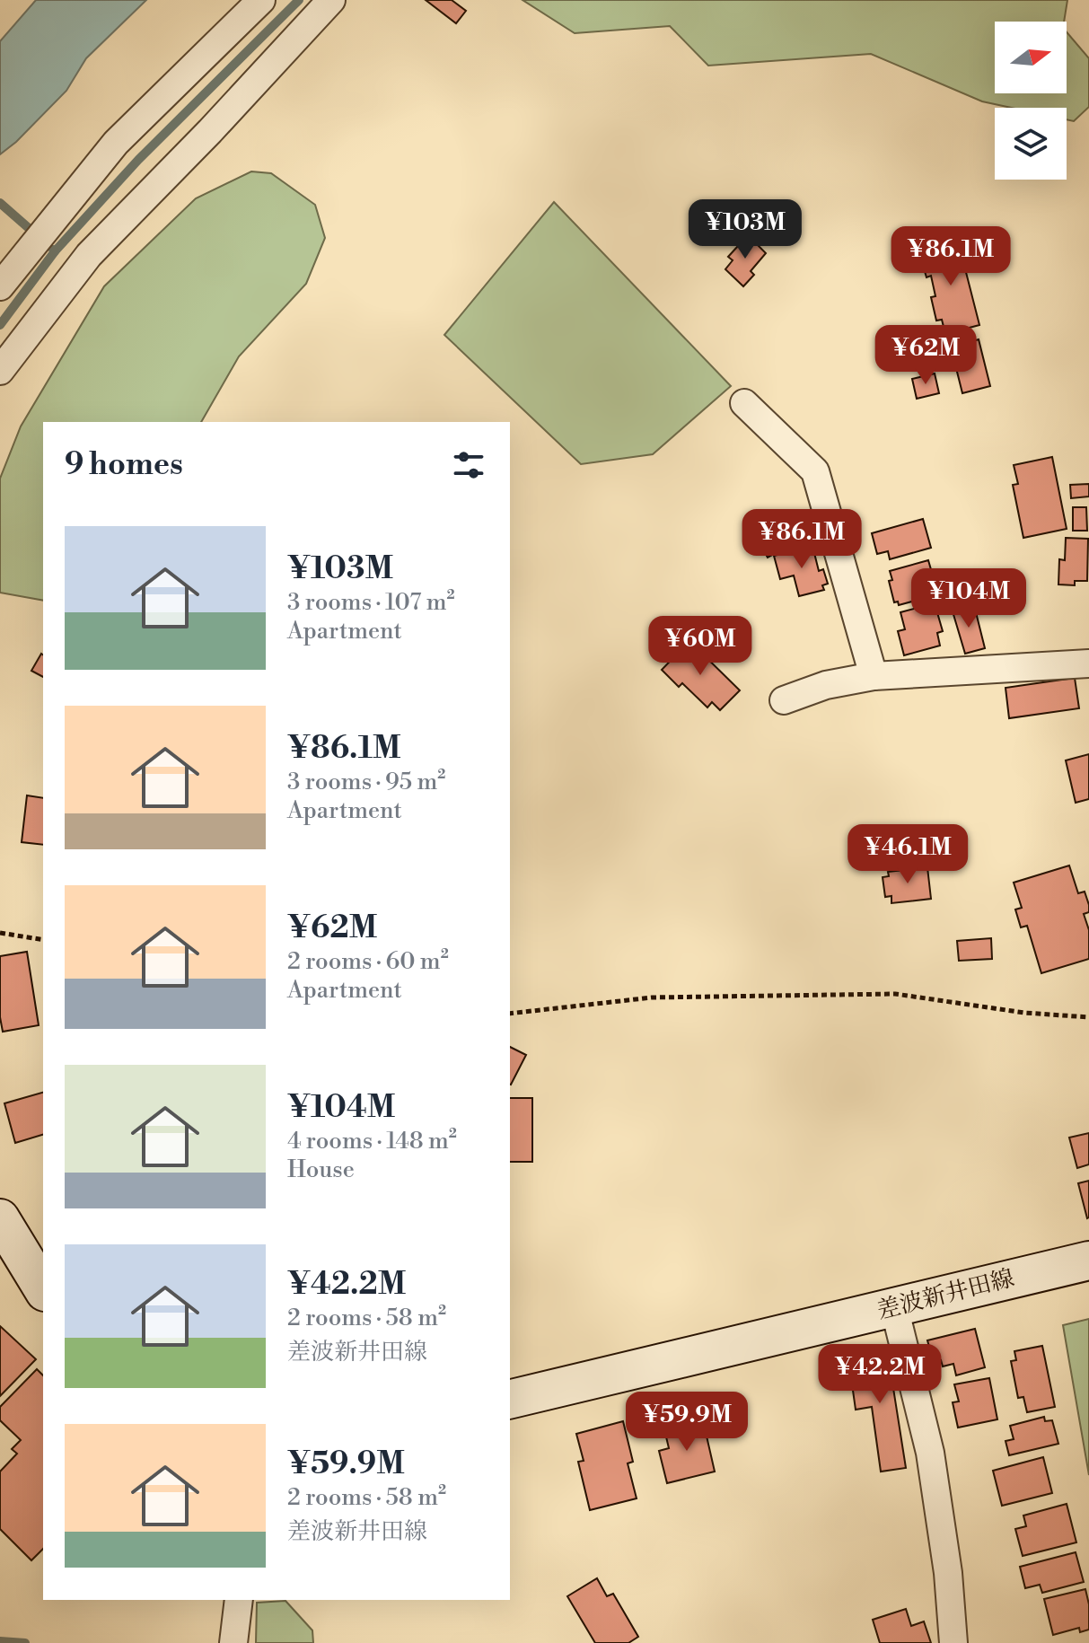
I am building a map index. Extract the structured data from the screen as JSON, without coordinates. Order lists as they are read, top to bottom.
{
  "streets": {
    "main road": ["差波新井田線"]
  },
  "north": "right",
  "page": {
    "price": [
      "¥103M",
      "¥86.1M",
      "¥62M",
      "¥86.1M",
      "¥104M",
      "¥60M",
      "¥46.1M",
      "¥42.2M",
      "¥59.9M"
    ],
    "heading": "9 homes",
    "list": [
      {
        "name": "¥103M",
        "note": "3 rooms · 107 m² · Apartment"
      },
      {
        "name": "¥86.1M",
        "note": "3 rooms · 95 m² · Apartment"
      },
      {
        "name": "¥62M",
        "note": "2 rooms · 60 m² · Apartment"
      },
      {
        "name": "¥104M",
        "note": "4 rooms · 148 m² · House"
      },
      {
        "name": "¥42.2M",
        "note": "2 rooms · 58 m² · 差波新井田線"
      },
      {
        "name": "¥59.9M",
        "note": "2 rooms · 58 m² · 差波新井田線"
      }
    ]
  }
}
